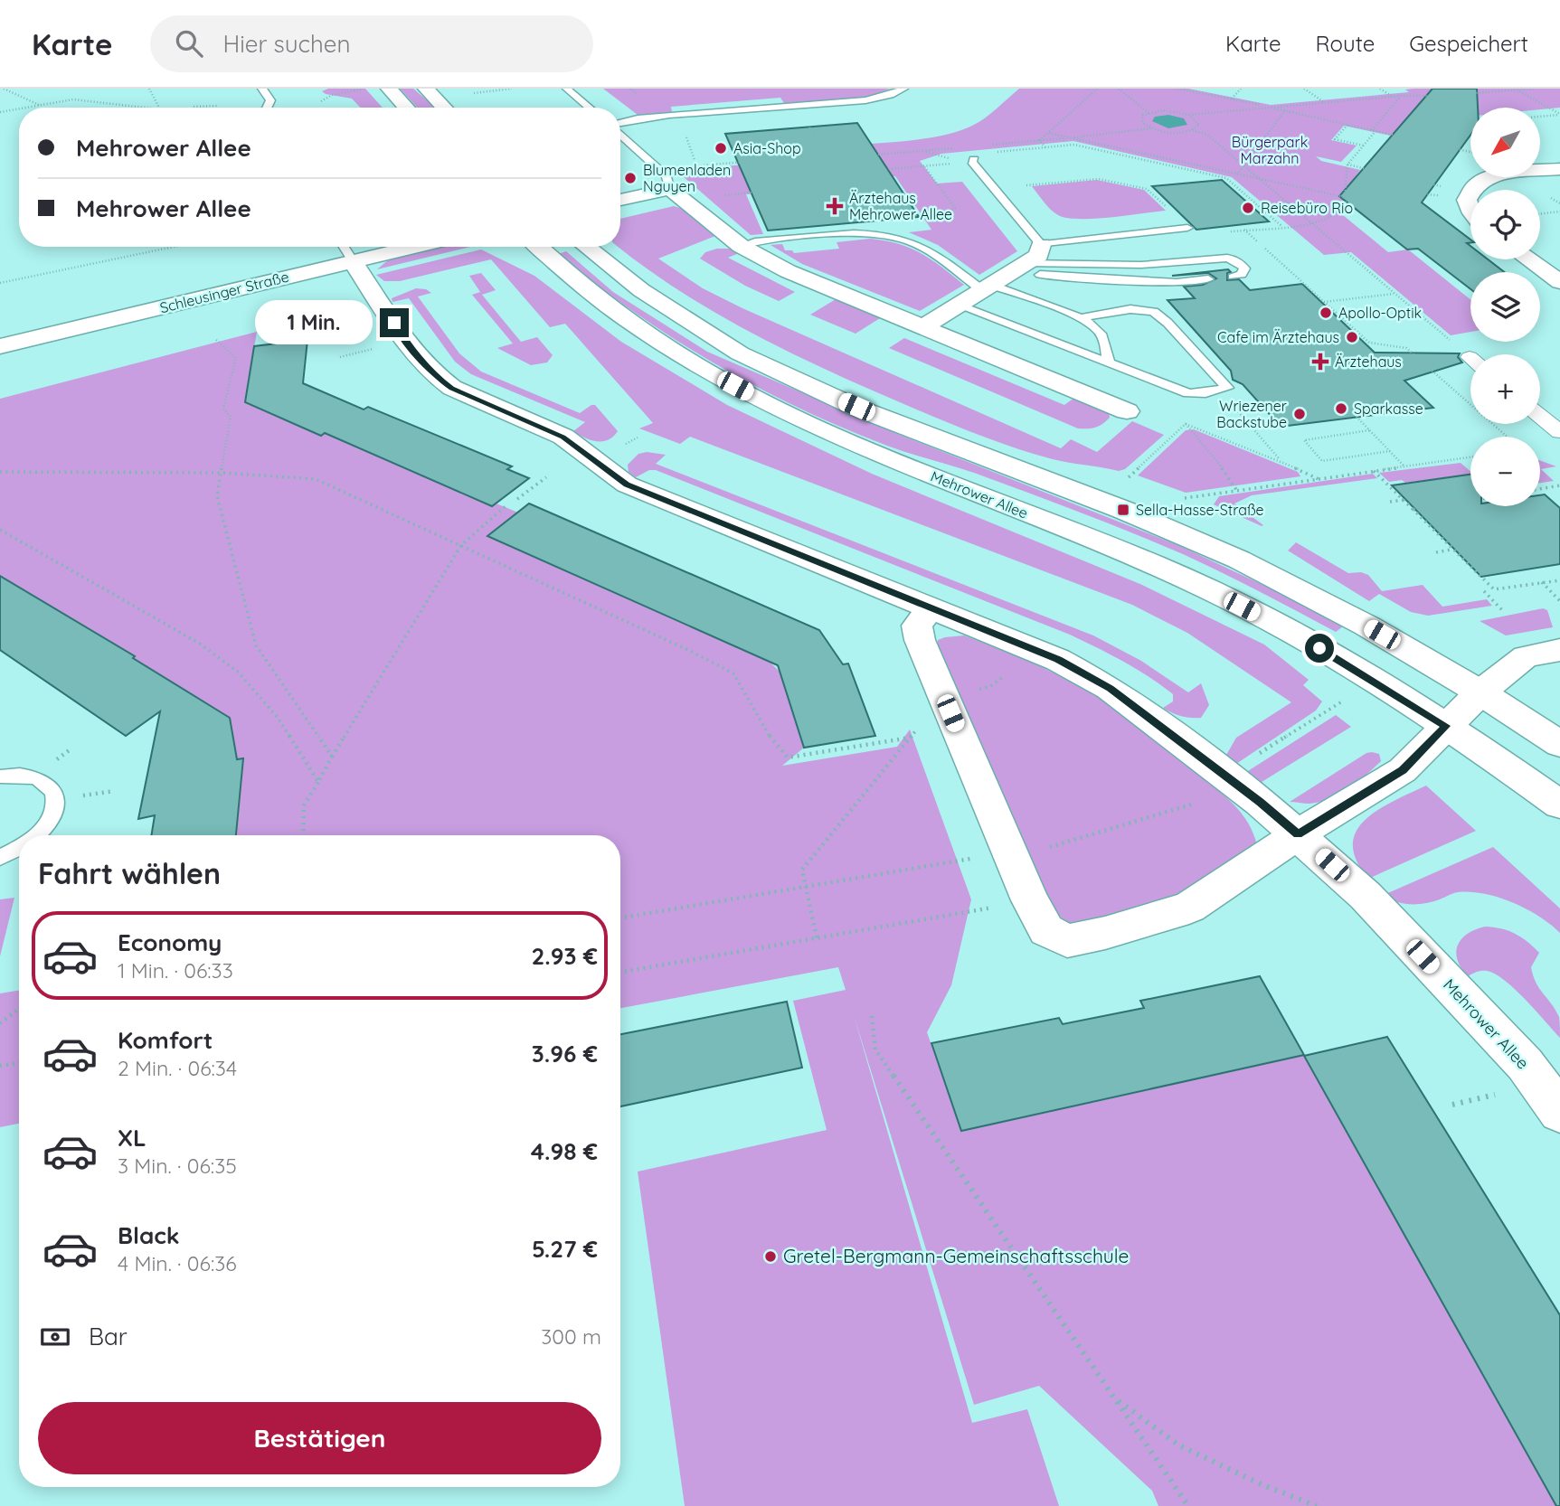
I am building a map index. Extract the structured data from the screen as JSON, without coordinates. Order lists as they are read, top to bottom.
{
  "streets": {
    "street": ["Schleusinger Straße", "Mehrower Allee"]
  },
  "crossings": [
    ["Schleusinger Straße", "Mehrower Allee"]
  ],
  "parks": ["Bürgerpark Marzahn"],
  "places": {
    "other": [
      "Asia-Shop",
      "Blumenladen Nguyen",
      "Reisebüro Rio",
      "Apollo-Optik",
      "Cafe im Ärztehaus",
      "Sparkasse",
      "Wriezener Backstube",
      "Gretel-Bergmann-Gemeinschaftsschule"
    ],
    "health": ["Ärztehaus Mehrower Allee", "Ärztehaus"],
    "transit": ["Sella-Hasse-Straße"]
  },
  "north": "bottom left",
  "page": {
    "header": "Karte",
    "search": "Hier suchen",
    "nav": ["Karte", "Route", "Gespeichert"],
    "map_buttons": ["+", "−"],
    "banner": ["Mehrower Allee", "Mehrower Allee"],
    "bubble": "1 Min.",
    "heading": "Fahrt wählen",
    "list": [
      {
        "name": "Economy",
        "note": "1 Min. · 06:33",
        "value": "2.93 €"
      },
      {
        "name": "Komfort",
        "note": "2 Min. · 06:34",
        "value": "3.96 €"
      },
      {
        "name": "XL",
        "note": "3 Min. · 06:35",
        "value": "4.98 €"
      },
      {
        "name": "Black",
        "note": "4 Min. · 06:36",
        "value": "5.27 €"
      }
    ],
    "pay": ["Bar", "300 m"],
    "buttons": "Bestätigen"
  }
}
